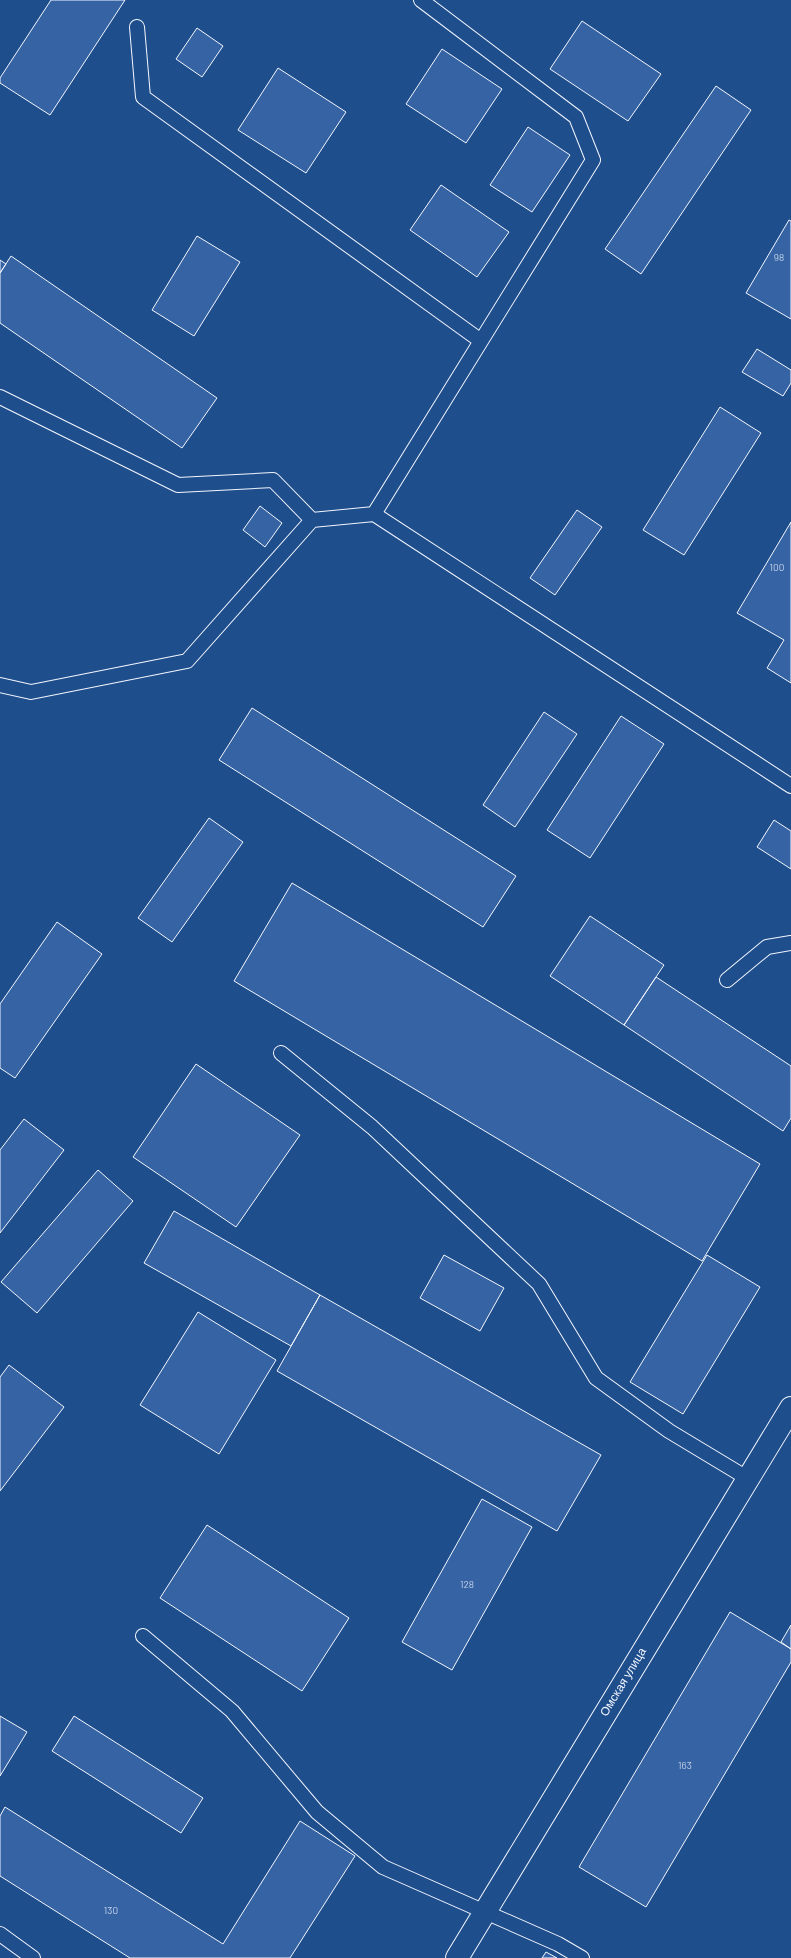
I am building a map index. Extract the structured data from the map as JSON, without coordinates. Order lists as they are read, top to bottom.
{
  "streets": {
    "main road": ["Омская улица"]
  },
  "house_numbers": [
    "98",
    "100",
    "128",
    "163",
    "130"
  ]
}
